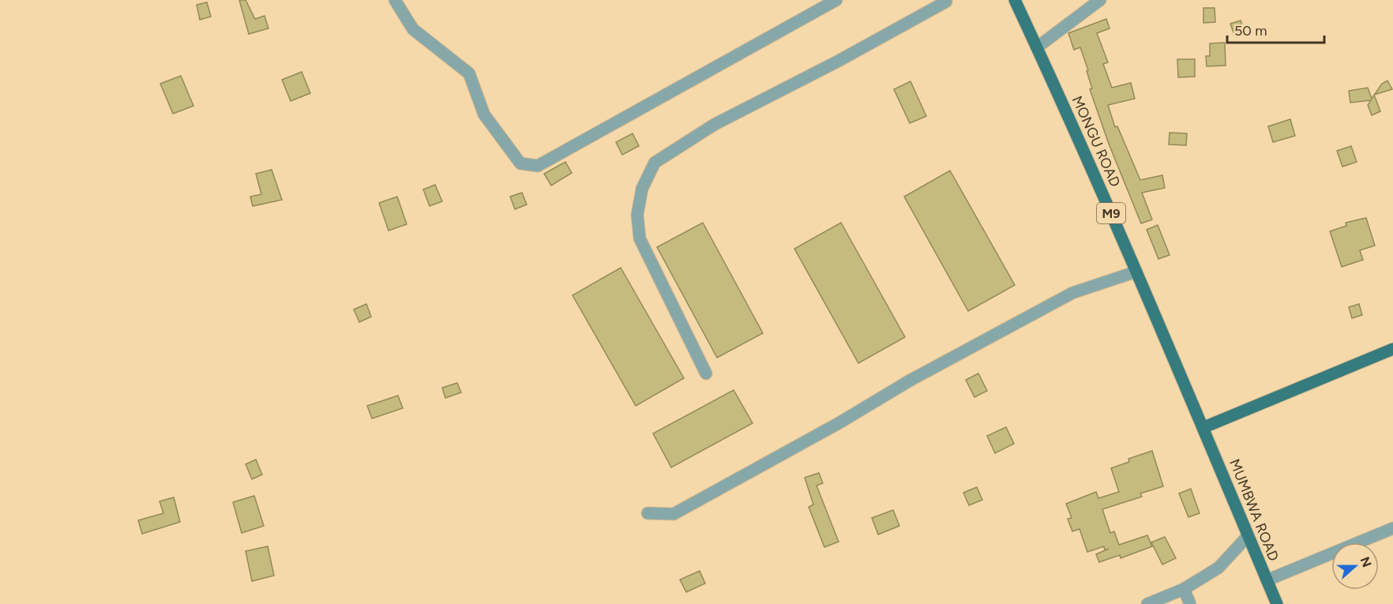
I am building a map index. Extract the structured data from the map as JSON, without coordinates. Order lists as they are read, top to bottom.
{
  "streets": {
    "main road": ["MONGU ROAD", "M9", "MUMBWA ROAD"]
  },
  "crossings": [
    ["MONGU ROAD", "MUMBWA ROAD"]
  ],
  "scale_bar": "50 m",
  "north": "right"
}
